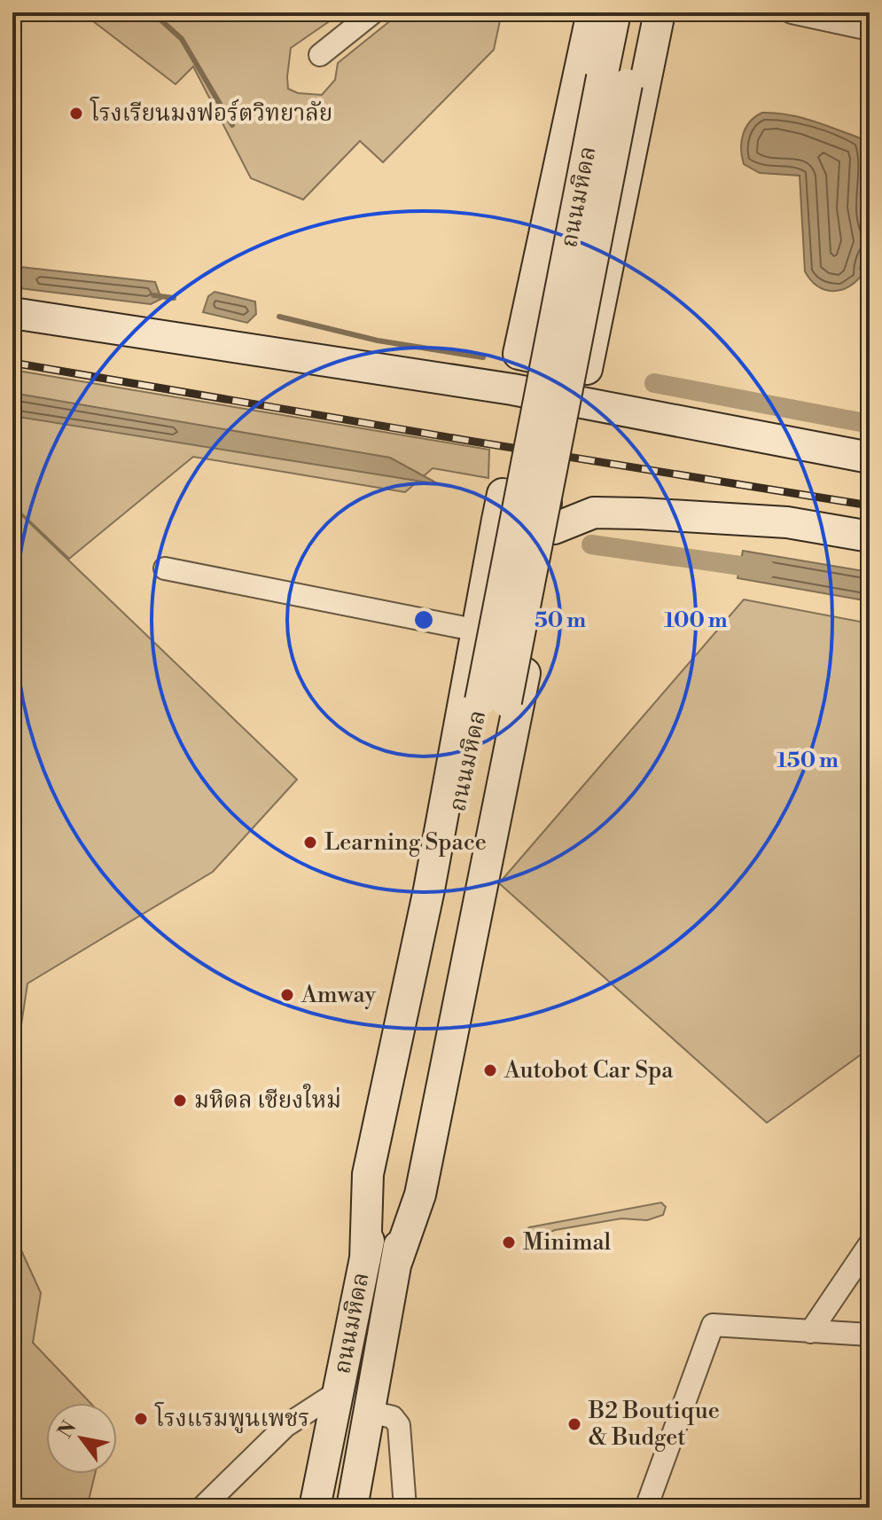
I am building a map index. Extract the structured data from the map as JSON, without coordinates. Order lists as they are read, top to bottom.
{
  "streets": {
    "main road": ["ถนนมหิดล"]
  },
  "places": [
    "โรงเรียนมงฟอร์ตวิทยาลัย",
    "Learning Space",
    "Amway",
    "Autobot Car Spa",
    "มหิดล เชียงใหม่",
    "Minimal",
    "โรงแรมพูนเพชร",
    "B2 Boutique & Budget"
  ],
  "north": "top left",
  "rings": ["50 m", "100 m", "150 m"]
}
